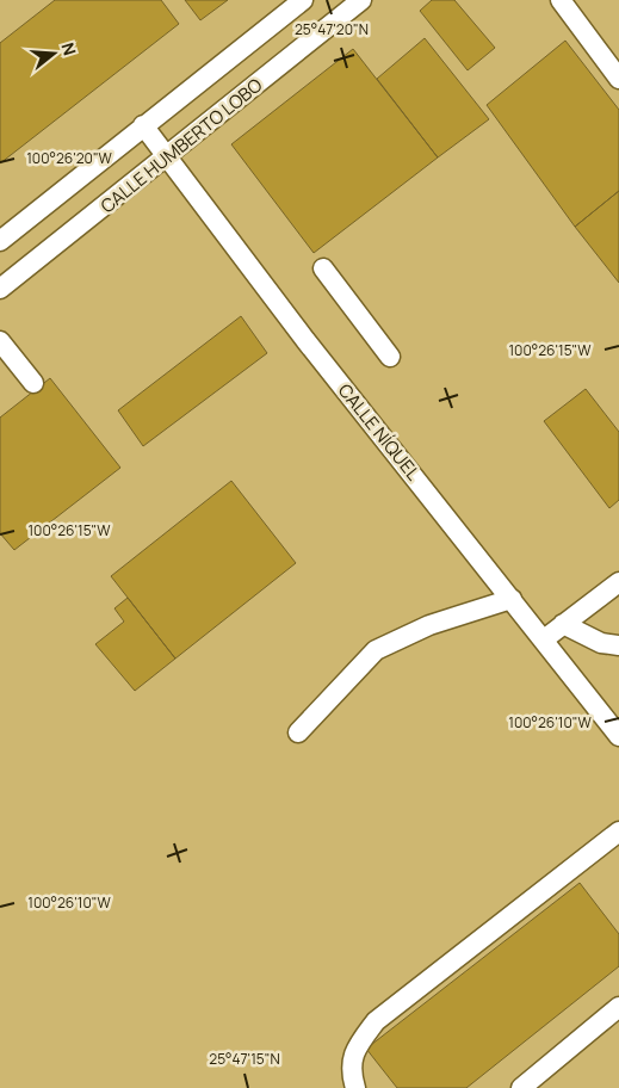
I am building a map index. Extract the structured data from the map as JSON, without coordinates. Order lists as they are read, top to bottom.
{
  "streets": {
    "street": ["CALLE HUMBERTO LOBO", "CALLE NÍQUEL"]
  },
  "crossings": [
    ["CALLE HUMBERTO LOBO", "CALLE NÍQUEL"]
  ],
  "north": "right",
  "coordinates": [
    "25°47'20\"N",
    "100°26'20\"W",
    "100°26'15\"W",
    "100°26'10\"W",
    "25°47'15\"N"
  ]
}
